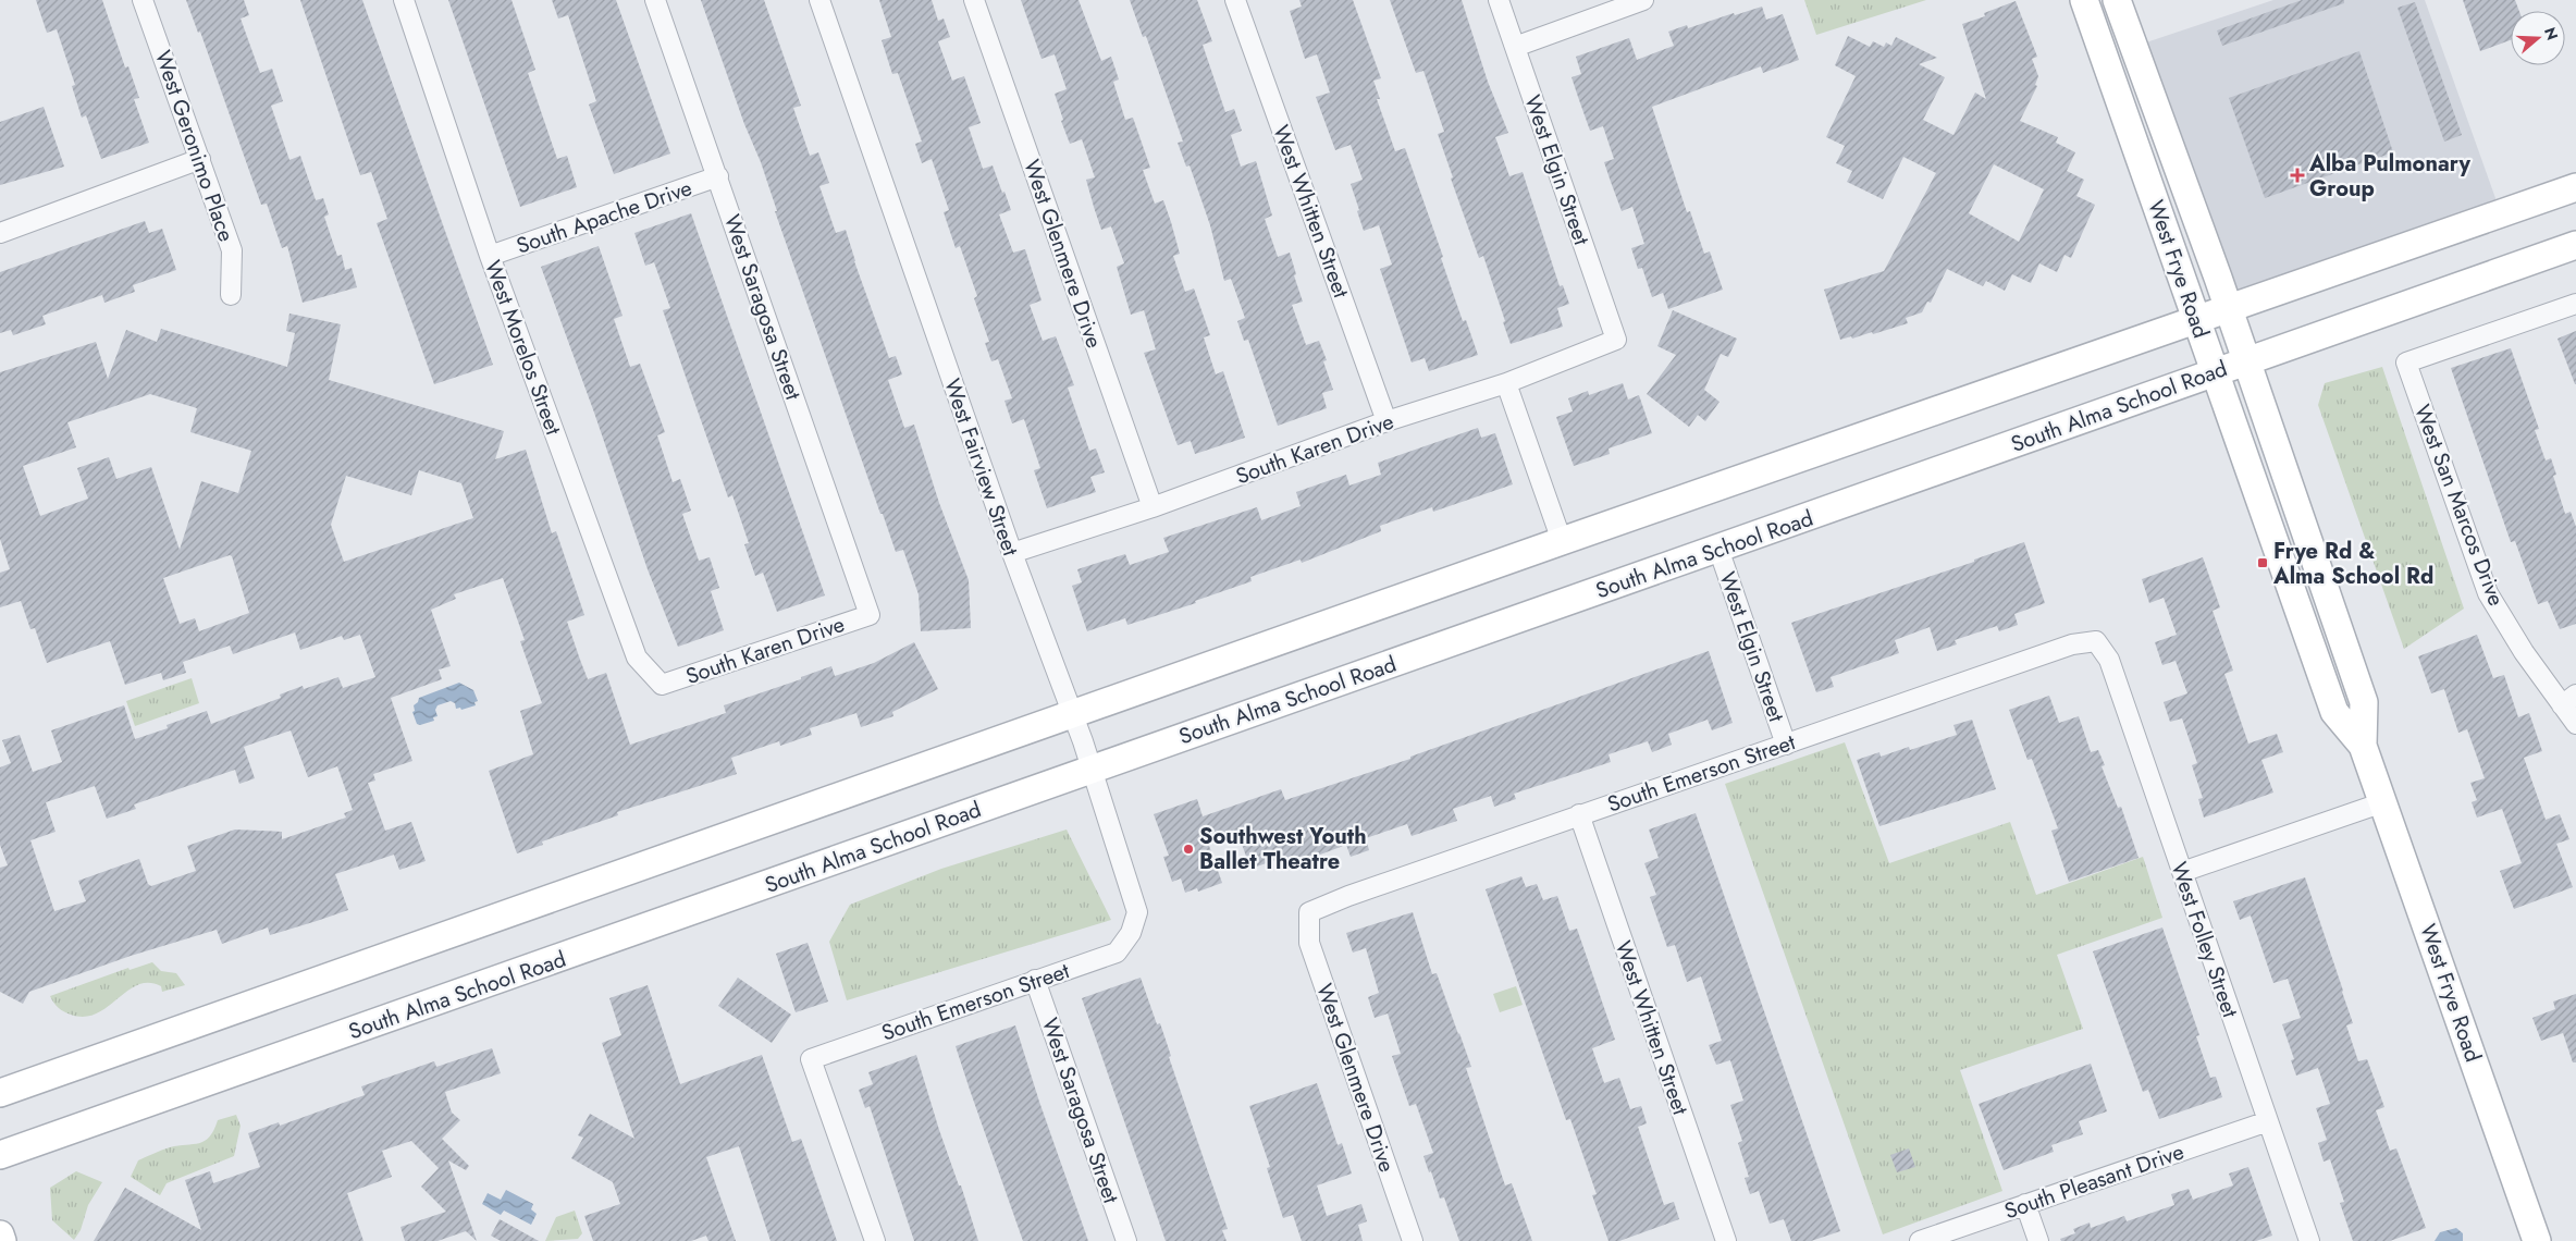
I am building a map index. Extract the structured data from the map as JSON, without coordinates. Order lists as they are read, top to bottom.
{
  "streets": {
    "main road": ["West Frye Road", "South Alma School Road"],
    "street": [
      "West Geronimo Place",
      "West Elgin Street",
      "West Whitten Street",
      "South Apache Drive",
      "West Glenmere Drive",
      "West Saragosa Street",
      "West Morelos Street",
      "South Karen Drive",
      "West Fairview Street",
      "West San Marcos Drive",
      "South Emerson Street",
      "West Folley Street",
      "South Pleasant Drive"
    ]
  },
  "crossings": [
    ["West Elgin Street", "South Alma School Road"],
    ["West Elgin Street", "South Karen Drive"],
    ["West Elgin Street", "South Emerson Street"],
    ["West Whitten Street", "South Karen Drive"],
    ["West Whitten Street", "South Emerson Street"],
    ["South Apache Drive", "West Saragosa Street"],
    ["South Apache Drive", "West Morelos Street"],
    ["West Glenmere Drive", "South Karen Drive"],
    ["West Glenmere Drive", "South Emerson Street"],
    ["West Frye Road", "South Alma School Road"],
    ["West Saragosa Street", "South Karen Drive"],
    ["West Saragosa Street", "South Emerson Street"],
    ["West Morelos Street", "South Karen Drive"],
    ["South Alma School Road", "West Fairview Street"],
    ["South Karen Drive", "West Fairview Street"],
    ["West Fairview Street", "South Emerson Street"],
    ["South Emerson Street", "West Folley Street"],
    ["West Folley Street", "South Pleasant Drive"]
  ],
  "places": {
    "health": ["Alba Pulmonary Group"],
    "transit": ["Frye Rd & Alma School Rd"],
    "other": ["Southwest Youth Ballet Theatre"]
  },
  "north": "right"
}
